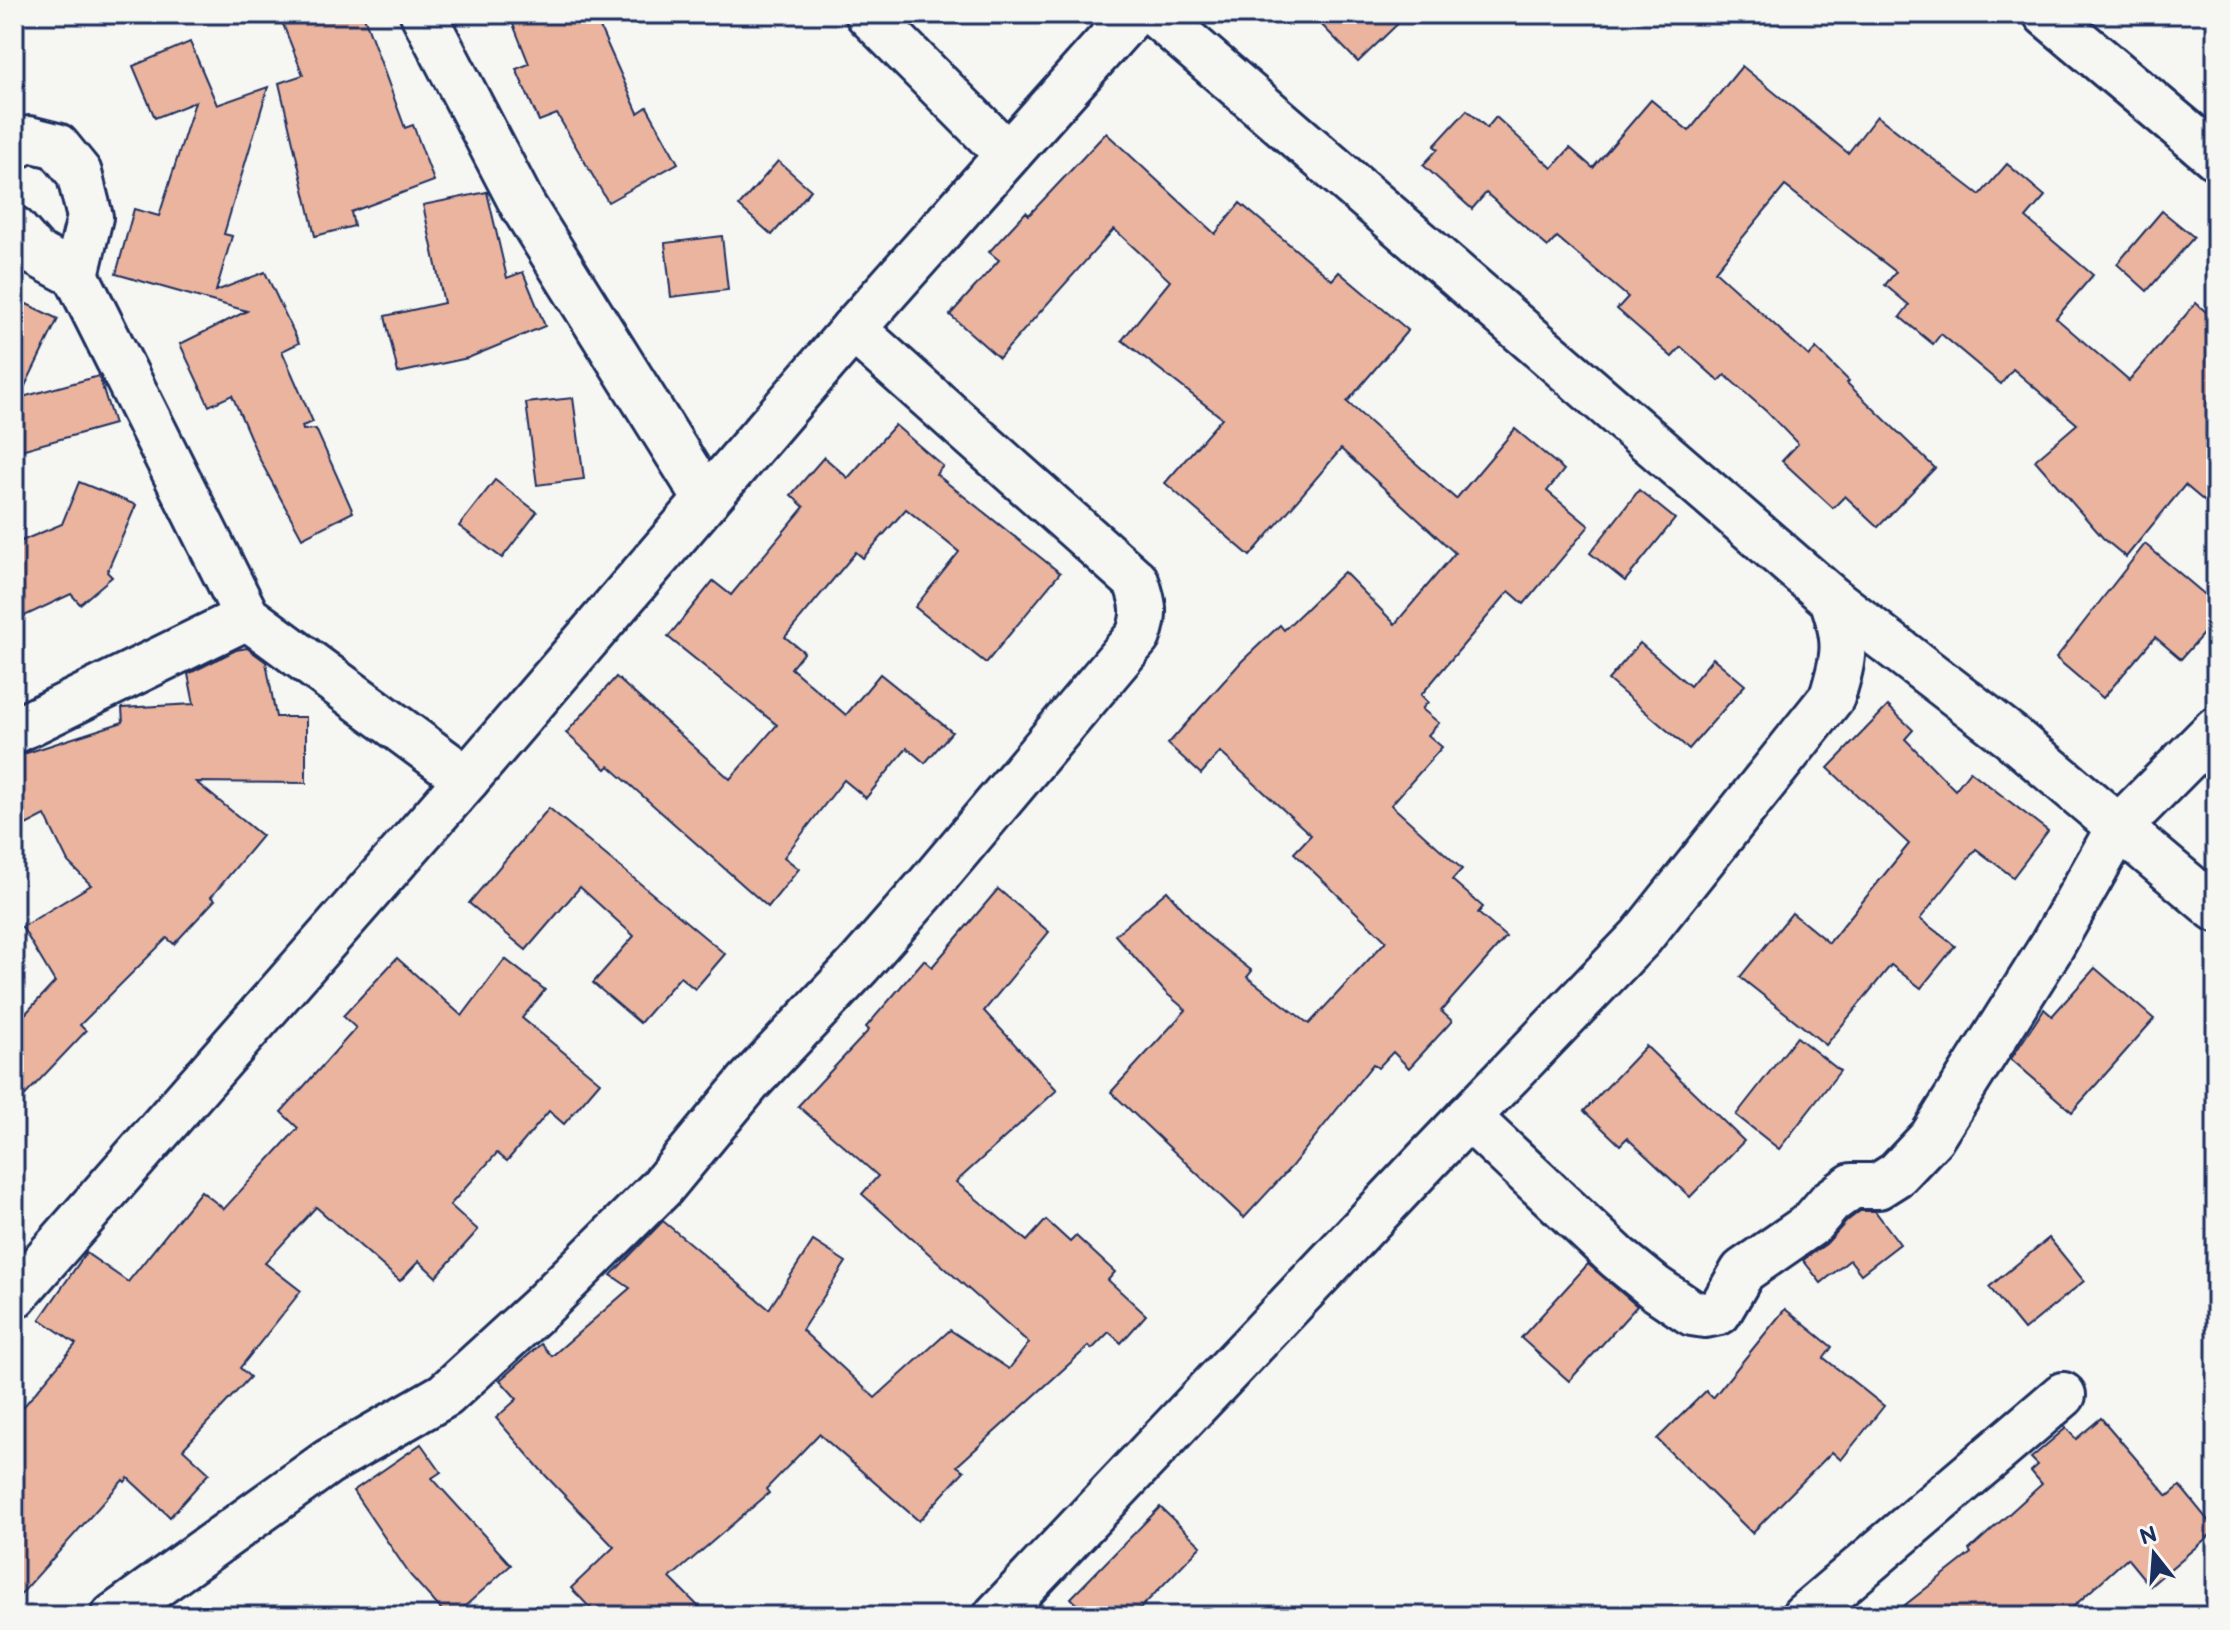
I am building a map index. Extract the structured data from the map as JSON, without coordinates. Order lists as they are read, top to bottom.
{
  "north": "top"
}
